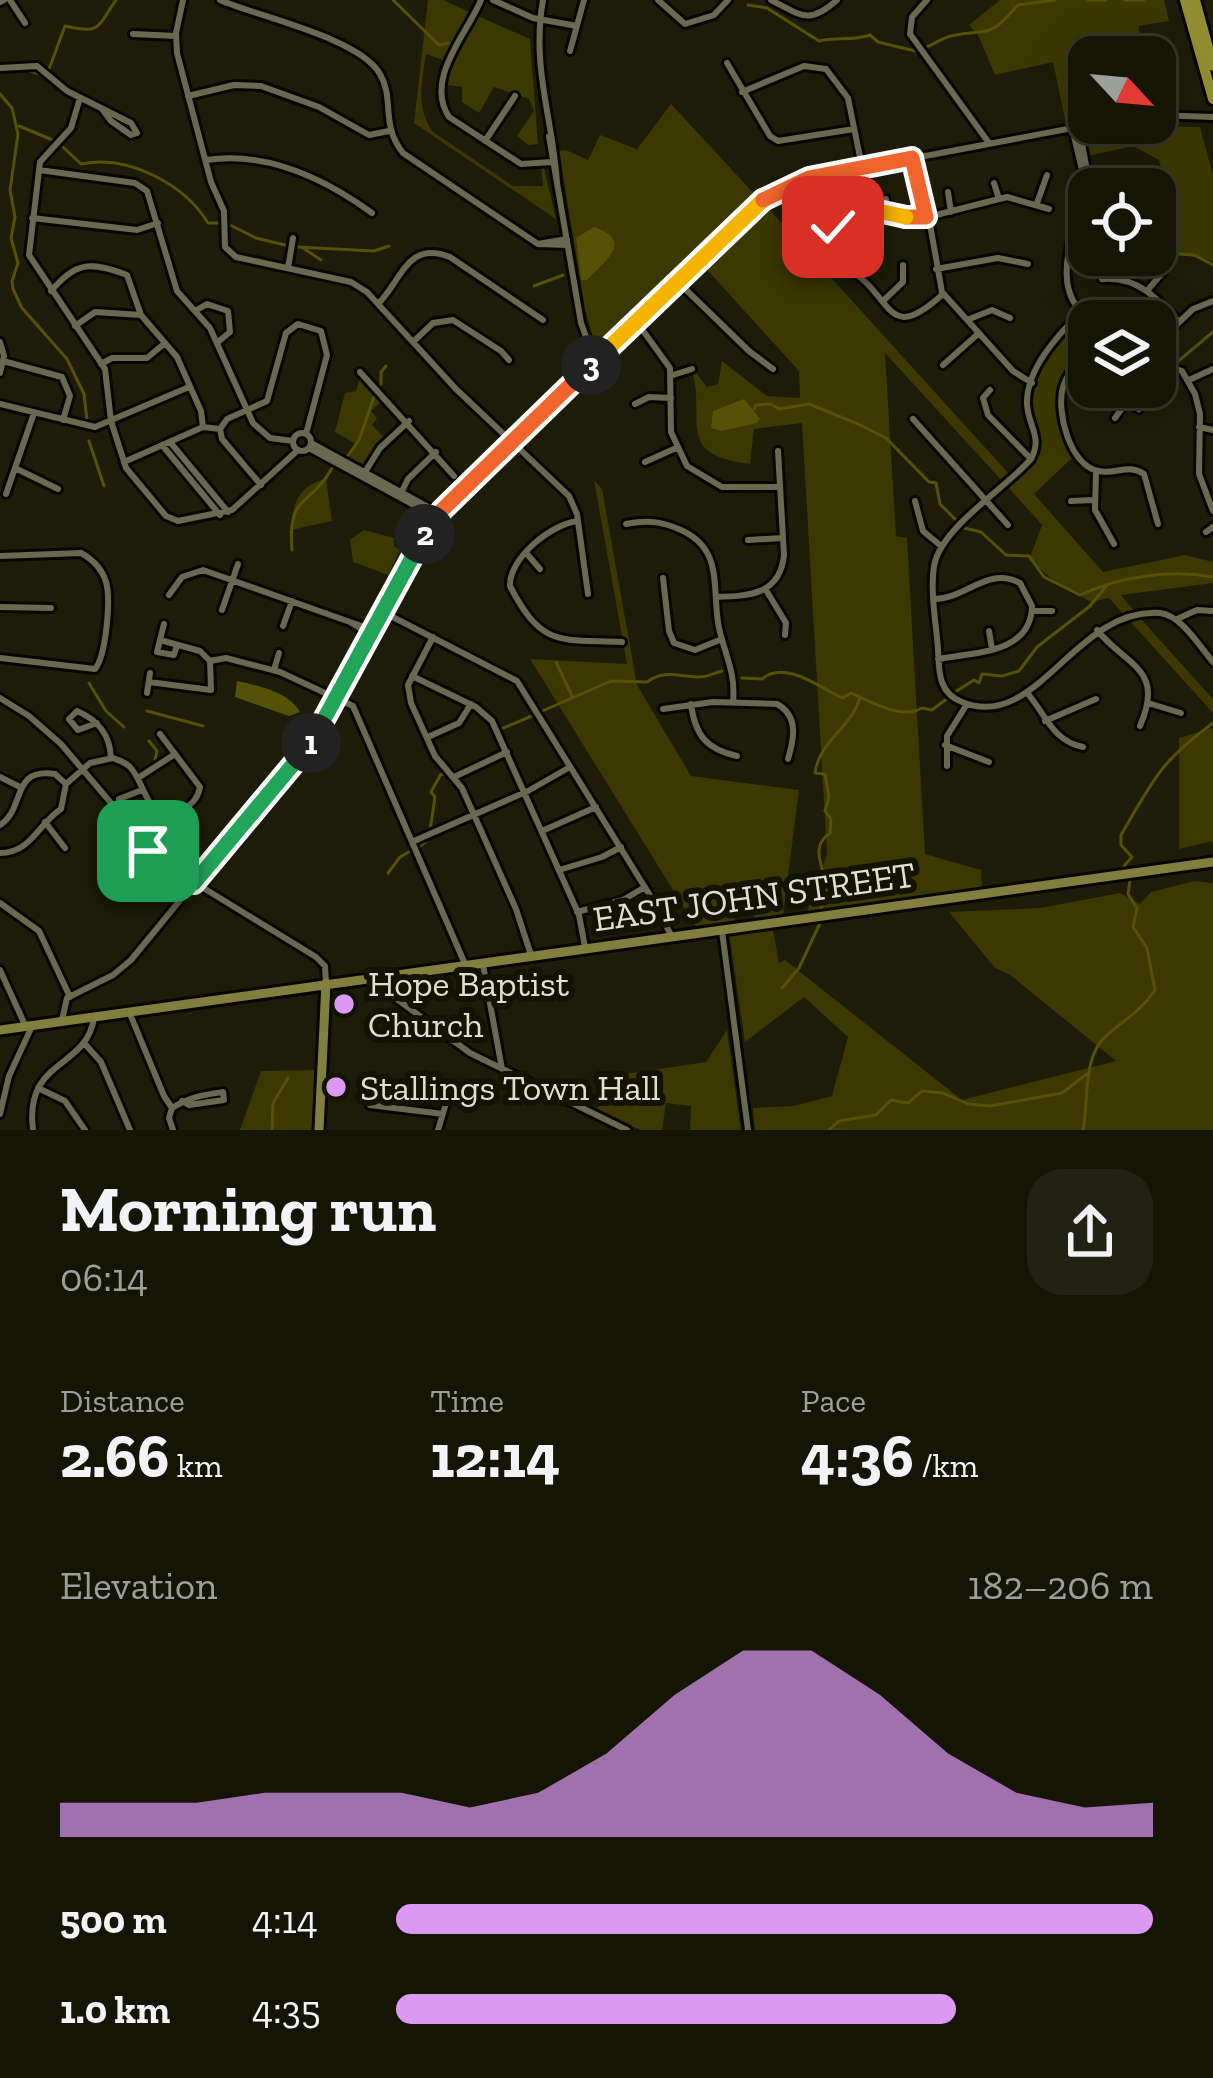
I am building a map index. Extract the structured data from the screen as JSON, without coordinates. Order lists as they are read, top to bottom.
{
  "streets": {
    "main road": ["EAST JOHN STREET"]
  },
  "places": ["Hope Baptist Church", "Stallings Town Hall"],
  "north": "bottom right",
  "page": {
    "pins": ["3", "2", "1"],
    "heading": ["Morning run", "06:14"],
    "stats": [
      ["Distance", "2.66 km"],
      ["Time", "12:14"],
      ["Pace", "4:36 /km"]
    ],
    "chart": ["Elevation", "182–206 m"],
    "list": [
      {
        "name": "500 m",
        "note": "4:14"
      },
      {
        "name": "1.0 km",
        "note": "4:35"
      }
    ]
  }
}
